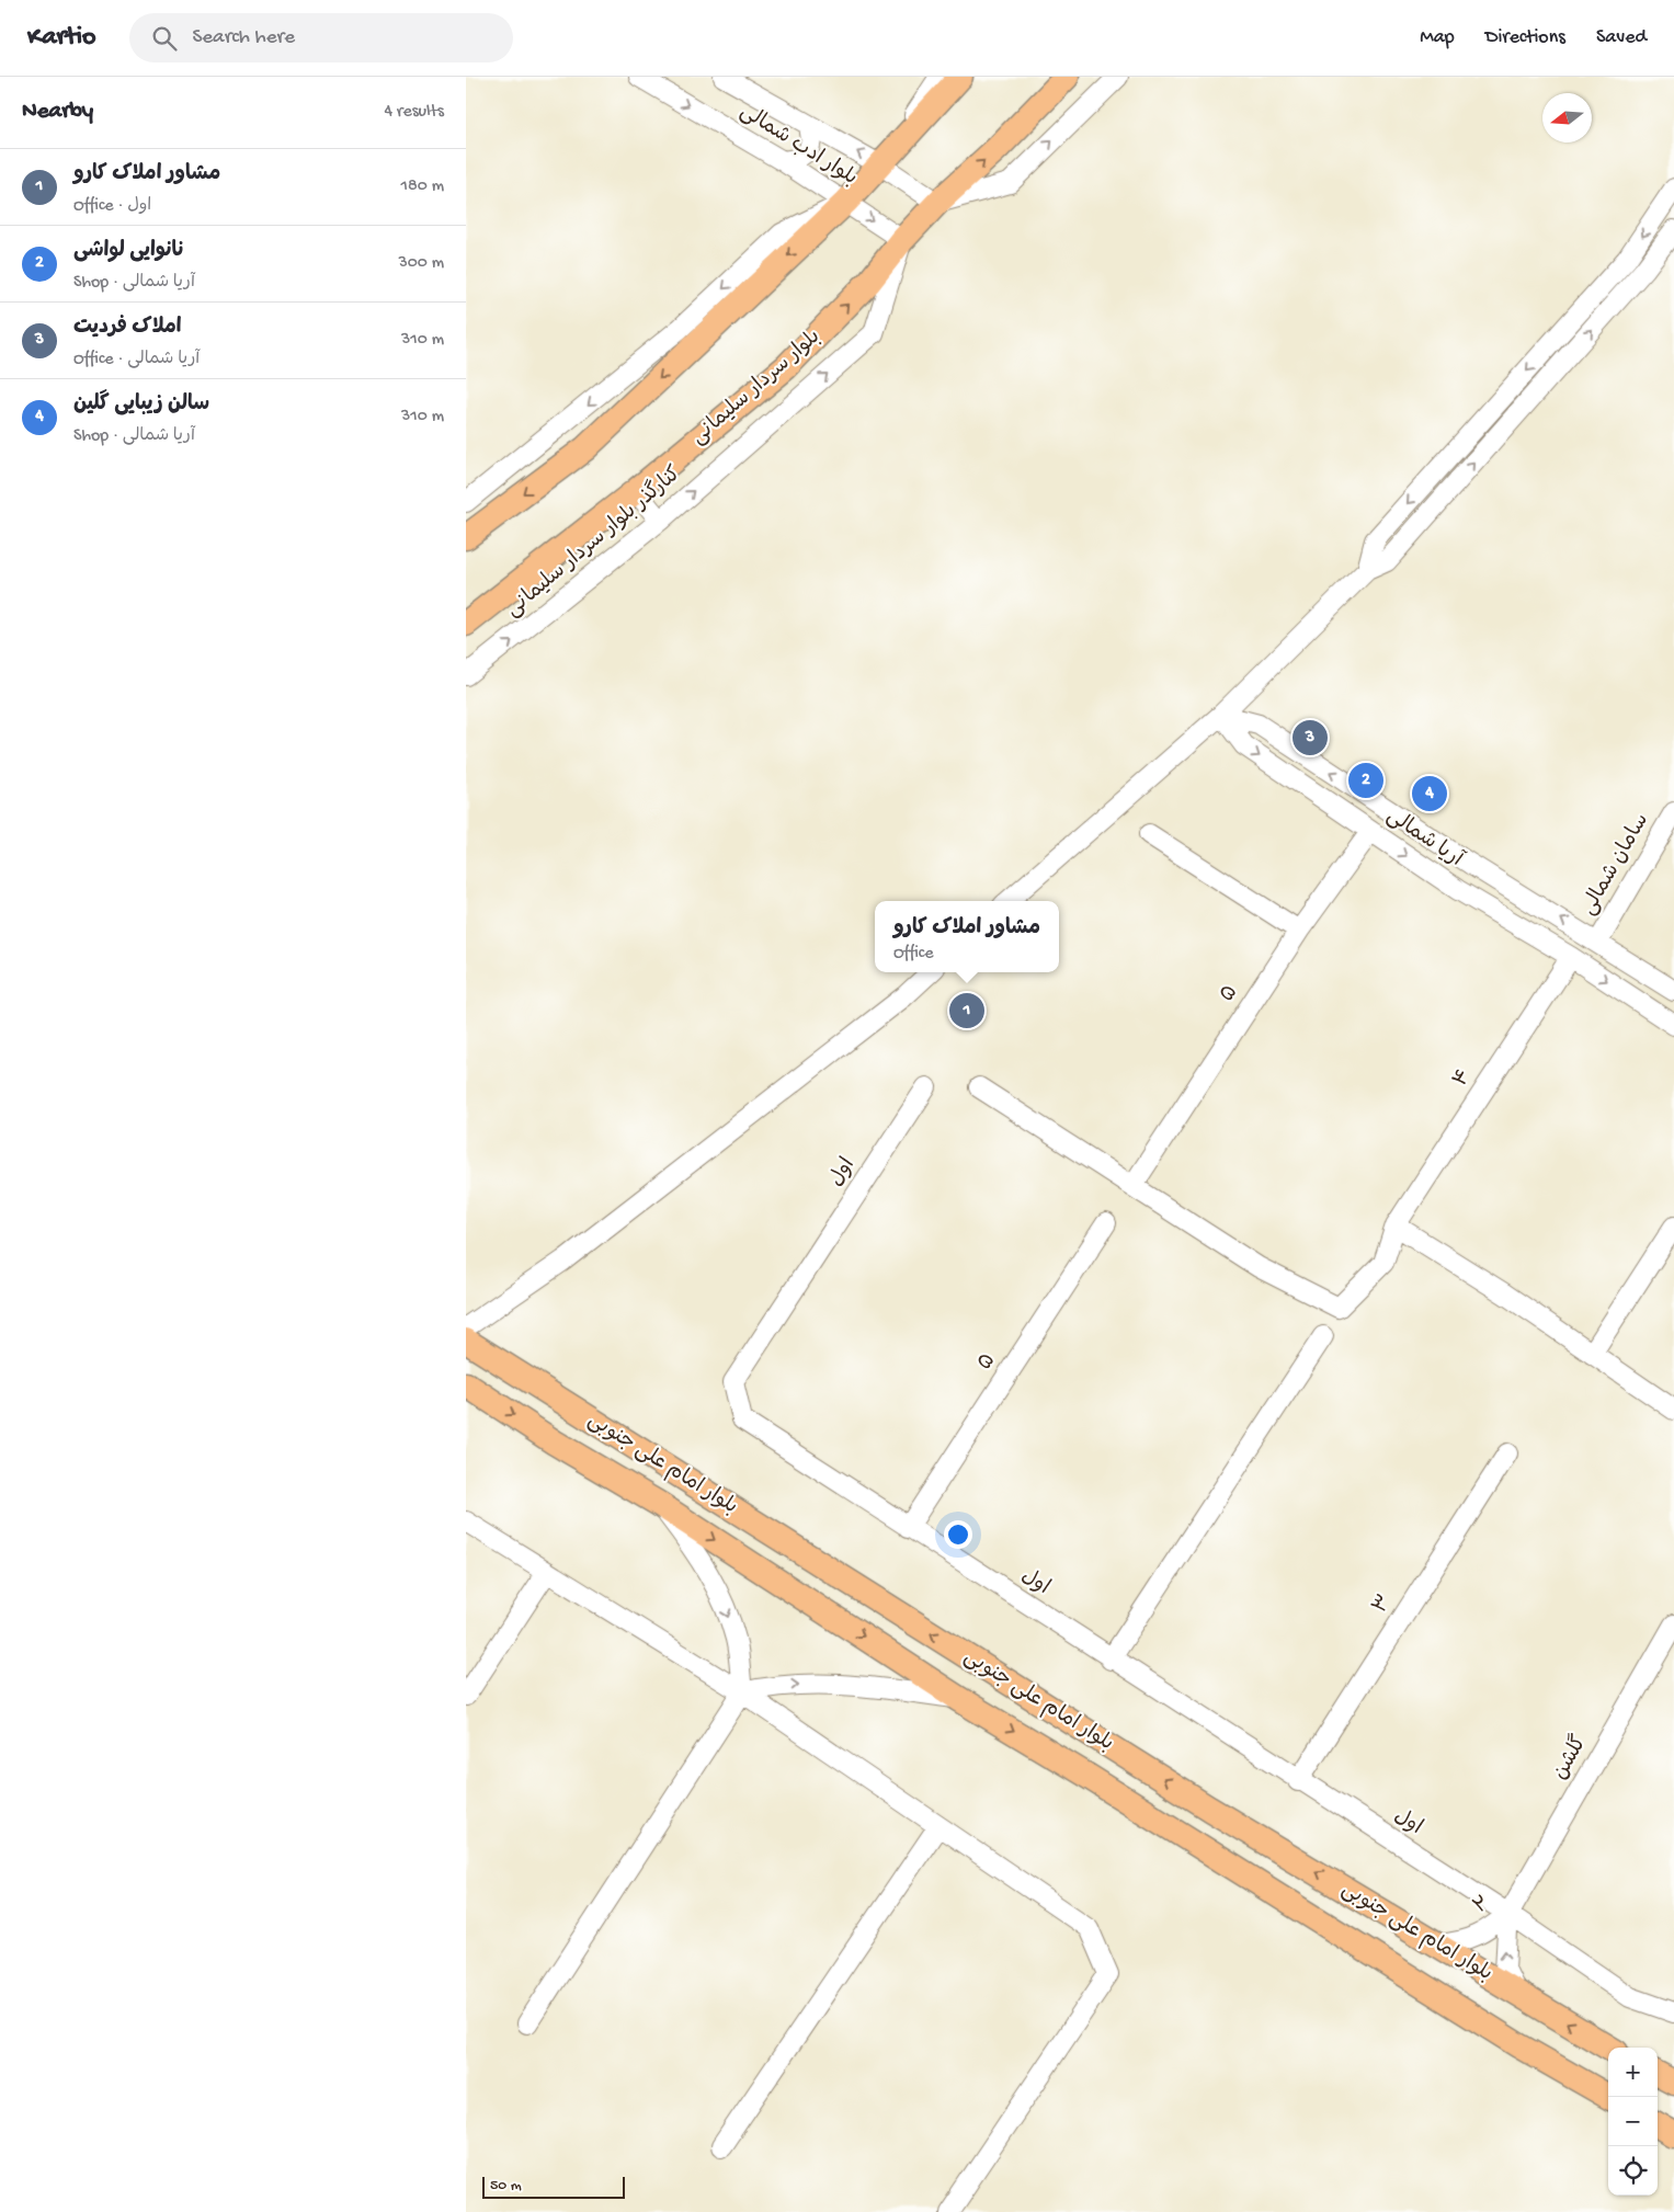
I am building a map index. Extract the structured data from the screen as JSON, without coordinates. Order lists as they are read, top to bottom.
{
  "streets": {
    "main road": ["بلوار سردار سلیمانی", "بلوار امام علی جنوبی"],
    "street": [
      "بلوار ادب شمالی",
      "کنارگذر بلوار سردار سلیمانی",
      "آریا شمالی",
      "سامان شمالی",
      "۵",
      "۴",
      "اول",
      "۳",
      "گلشن",
      "۲"
    ]
  },
  "crossings": [
    ["بلوار ادب شمالی", "بلوار سردار سلیمانی"],
    ["بلوار ادب شمالی", "کنارگذر بلوار سردار سلیمانی"],
    ["بلوار سردار سلیمانی", "کنارگذر بلوار سردار سلیمانی"],
    ["آریا شمالی", "سامان شمالی"],
    ["آریا شمالی", "۵"],
    ["آریا شمالی", "۴"],
    ["۵", "۴"],
    ["۵", "اول"],
    ["اول", "۳"],
    ["اول", "گلشن"],
    ["اول", "۲"],
    ["بلوار امام علی جنوبی", "۲"],
    ["گلشن", "۲"]
  ],
  "one_way": ["۲"],
  "scale_bar": "50 m",
  "north": "left",
  "page": {
    "header": "Kartio",
    "search": "Search here",
    "nav": ["Map", "Directions", "Saved"],
    "heading": ["Nearby", "4 results"],
    "list": [
      {
        "mark": "1",
        "name": "مشاور املاک کارو",
        "note": "Office · اول",
        "value": "180 m"
      },
      {
        "mark": "2",
        "name": "نانوایی لواشی",
        "note": "Shop · آریا شمالی",
        "value": "300 m"
      },
      {
        "mark": "3",
        "name": "املاک فردیت",
        "note": "Office · آریا شمالی",
        "value": "310 m"
      },
      {
        "mark": "4",
        "name": "سالن زیبایی گلین",
        "note": "Shop · آریا شمالی",
        "value": "310 m"
      }
    ],
    "pins": [
      "3",
      "2",
      "4",
      "1"
    ],
    "popup": ["مشاور املاک کارو", "Office"],
    "map_buttons": ["+", "−"],
    "scale": "50 m"
  }
}
